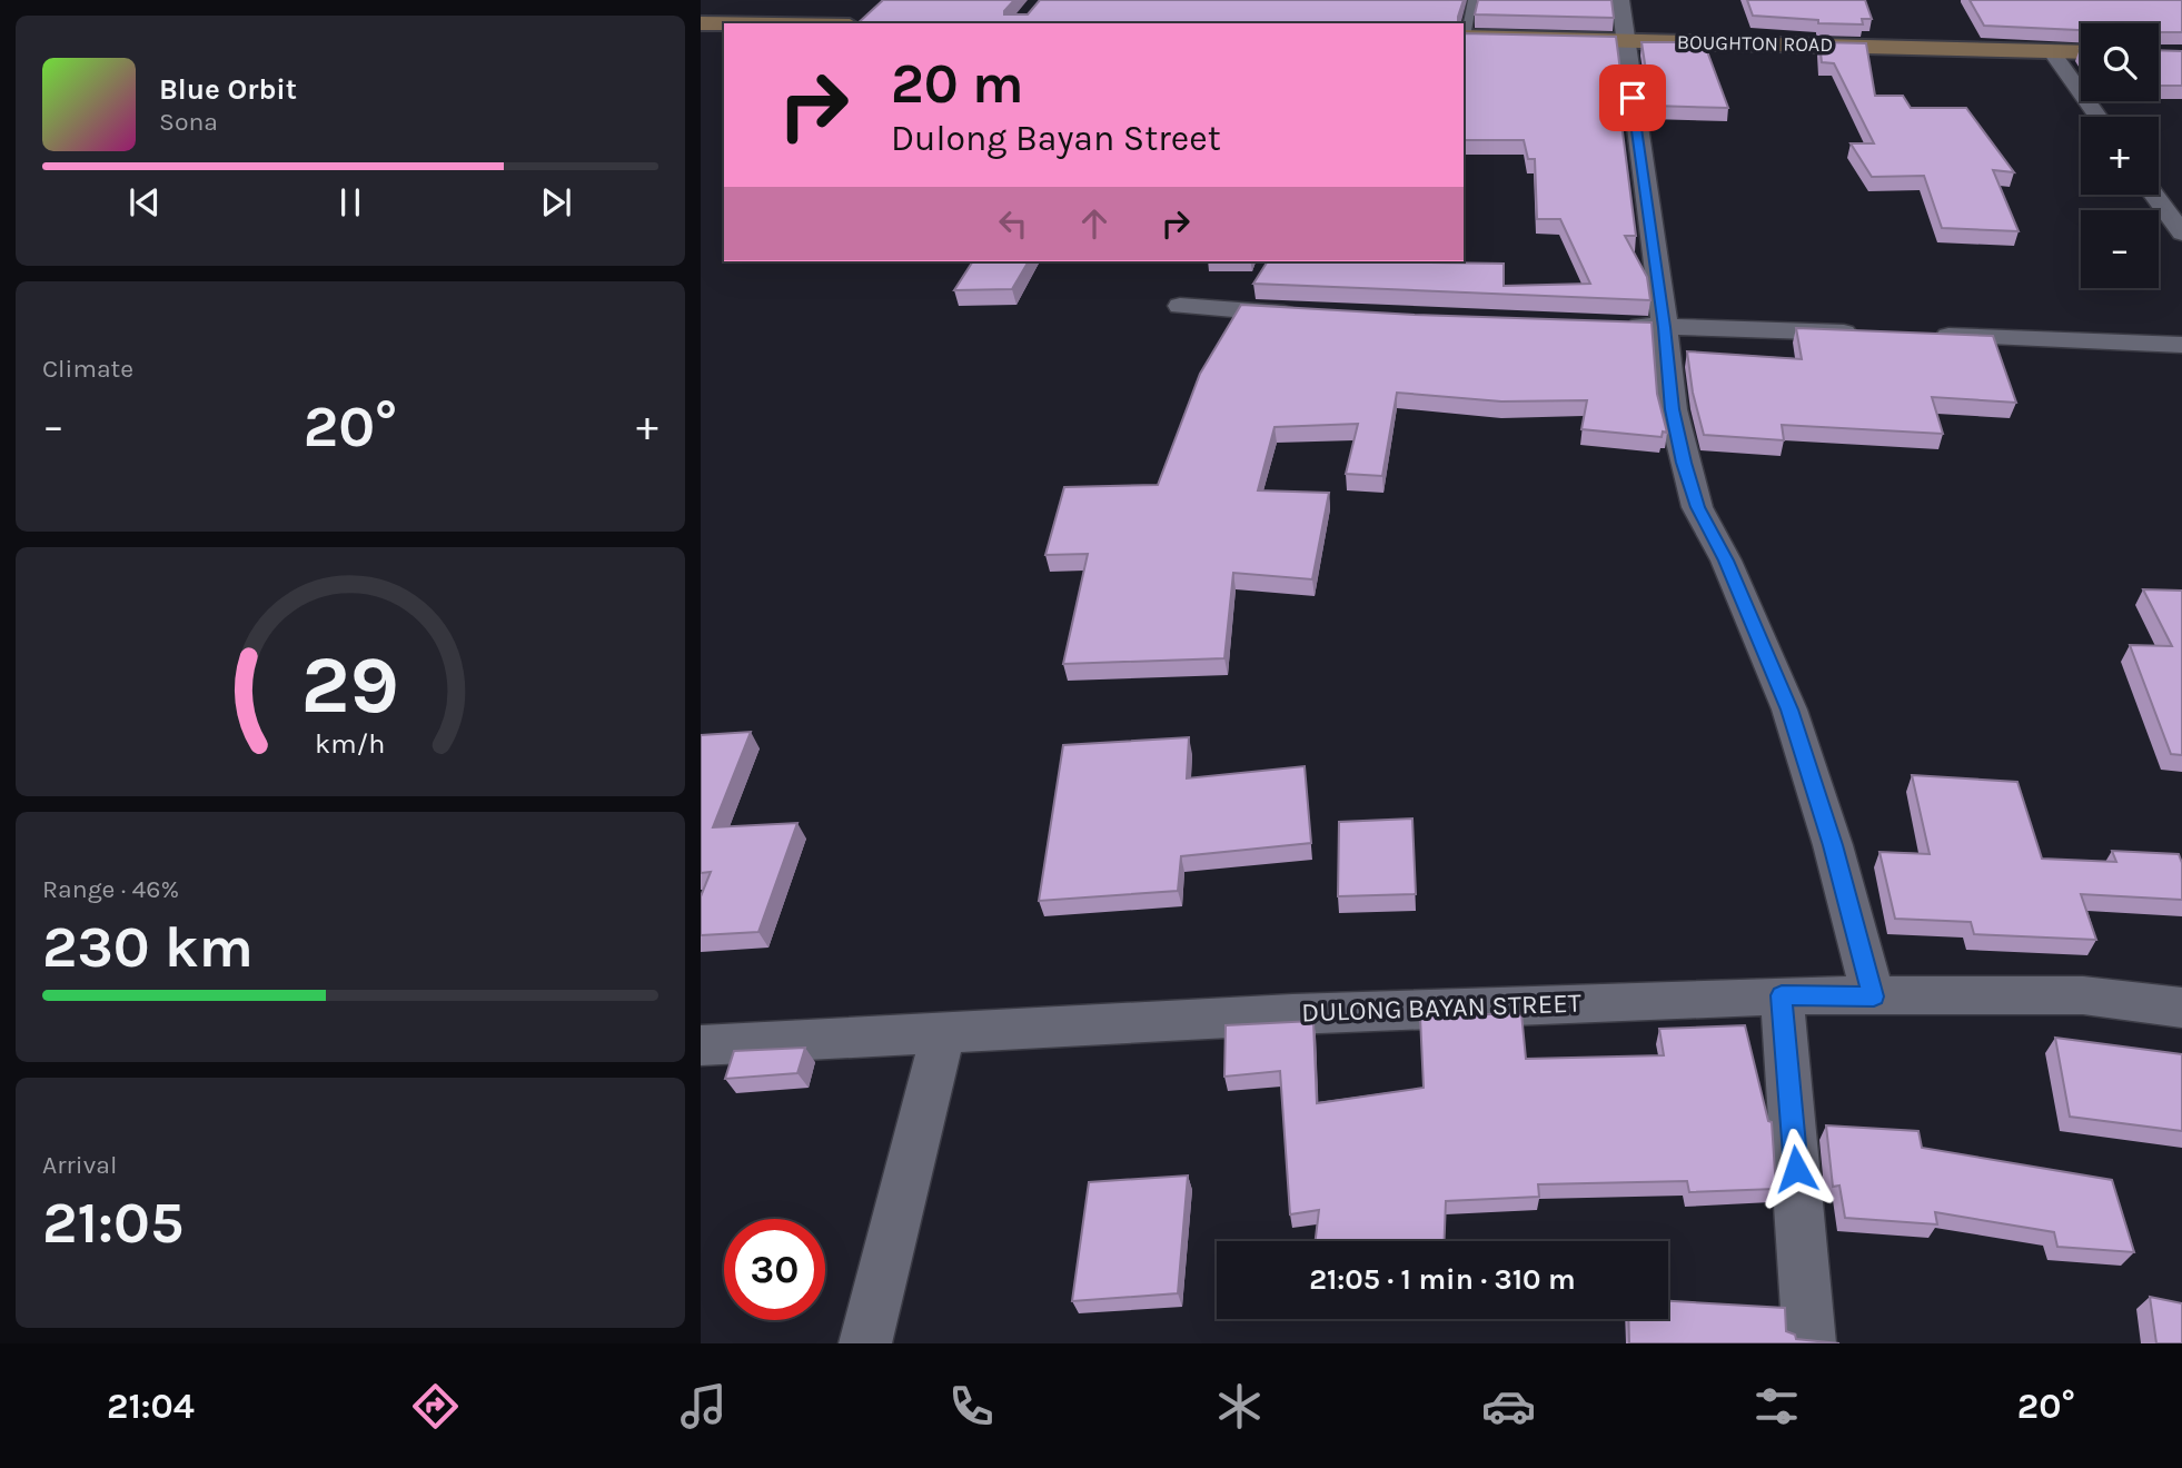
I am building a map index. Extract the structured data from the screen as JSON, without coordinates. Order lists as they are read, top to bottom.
{
  "streets": {
    "main road": ["BOUGHTON ROAD"],
    "street": ["DULONG BAYAN STREET"]
  },
  "page": {
    "map_buttons": ["+", "−"],
    "turn": ["20 m", "Dulong Bayan Street"],
    "song": ["Blue Orbit", "Sona"],
    "tile": [
      "Climate",
      ["Range · 46%", "230 km"],
      ["Arrival", "21:05"]
    ],
    "heat": ["−", "20°", "+"],
    "limit": "30",
    "trip": "21:05 · 1 min · 310 m",
    "tabs": ["21:04", "20°"],
    "gauge": ["29", "km/h"]
  }
}
